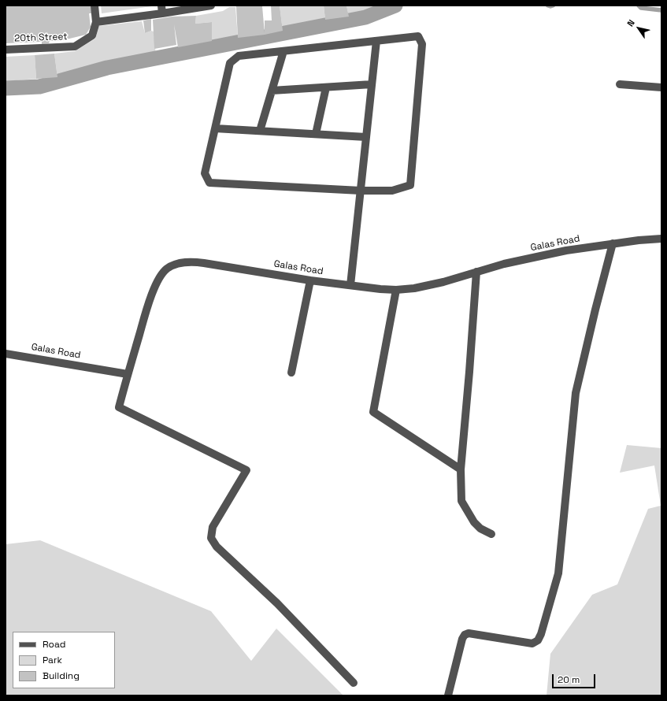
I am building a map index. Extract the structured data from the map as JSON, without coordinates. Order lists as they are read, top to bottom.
{
  "streets": {
    "street": ["20th Street", "Galas Road"]
  },
  "legend": ["Road", "Park", "Building"],
  "scale_bar": "20 m",
  "north": "top left"
}
